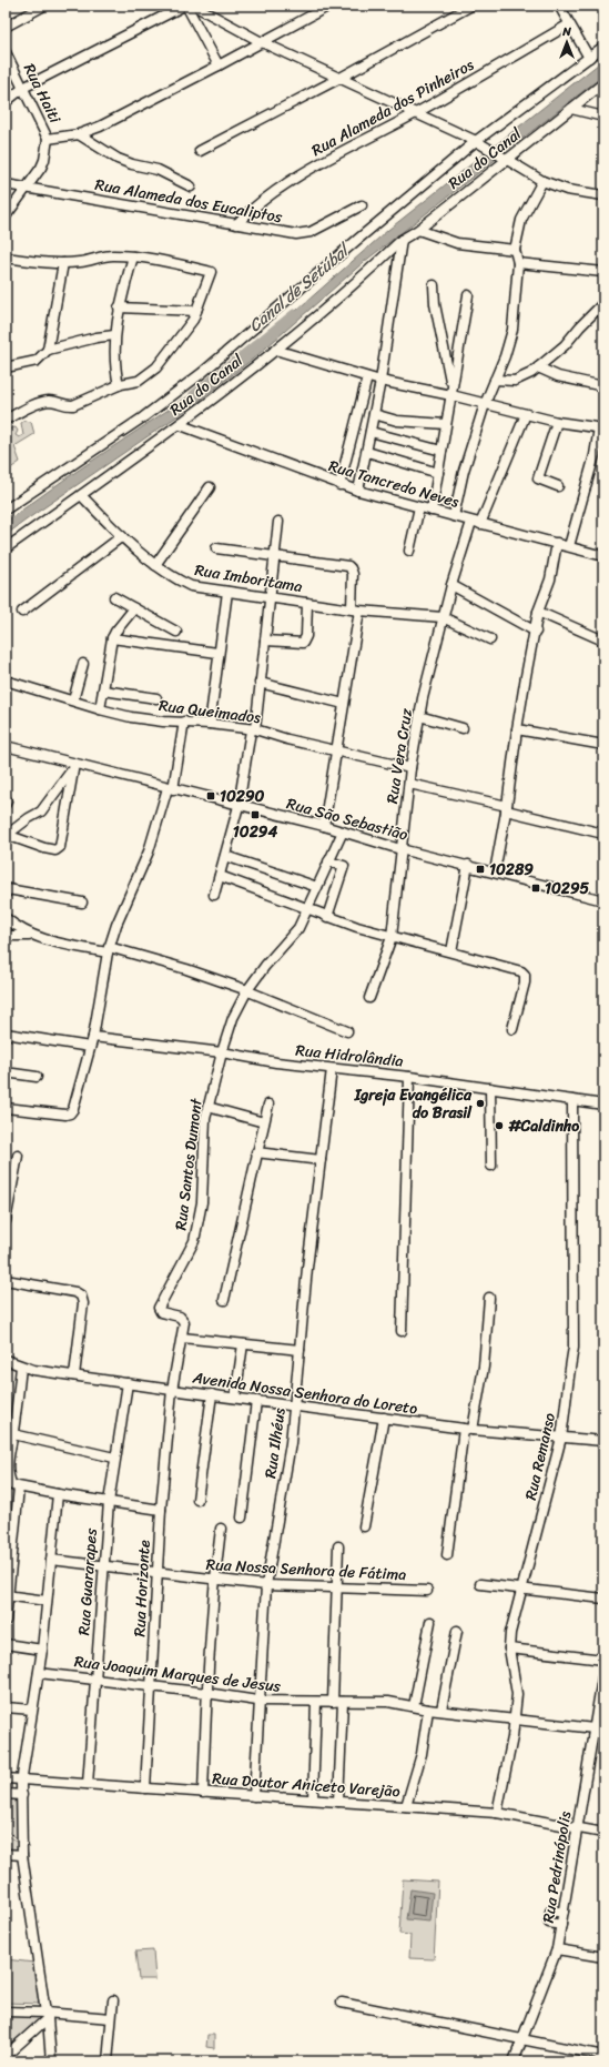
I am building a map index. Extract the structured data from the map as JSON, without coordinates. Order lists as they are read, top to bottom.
{
  "streets": {
    "street": [
      "Rua Haiti",
      "Rua Alameda dos Pinheiros",
      "Rua do Canal",
      "Rua Alameda dos Eucaliptos",
      "Rua Tancredo Neves",
      "Rua Imboritama",
      "Rua Queimados",
      "Rua Vera Cruz",
      "Rua São Sebastião",
      "Rua Hidrolândia",
      "Rua Santos Dumont",
      "Avenida Nossa Senhora do Loreto",
      "Rua Ilhéus",
      "Rua Remanso",
      "Rua Nossa Senhora de Fátima",
      "Rua Guararapes",
      "Rua Horizonte",
      "Rua Joaquim Marques de Jesus",
      "Rua Doutor Aniceto Varejão",
      "Rua Pedrinópolis"
    ]
  },
  "crossings": [
    ["Rua Haiti", "Rua Alameda dos Eucaliptos"],
    ["Rua Alameda dos Pinheiros", "Rua Alameda dos Eucaliptos"],
    ["Rua do Canal", "Rua Tancredo Neves"],
    ["Rua do Canal", "Rua Imboritama"],
    ["Rua Tancredo Neves", "Rua Vera Cruz"],
    ["Rua Imboritama", "Rua Vera Cruz"],
    ["Rua Queimados", "Rua Vera Cruz"],
    ["Rua Vera Cruz", "Rua São Sebastião"],
    ["Rua São Sebastião", "Rua Santos Dumont"],
    ["Rua Hidrolândia", "Rua Santos Dumont"],
    ["Rua Hidrolândia", "Rua Ilhéus"],
    ["Rua Hidrolândia", "Rua Remanso"],
    ["Rua Santos Dumont", "Rua Horizonte"],
    ["Avenida Nossa Senhora do Loreto", "Rua Ilhéus"],
    ["Avenida Nossa Senhora do Loreto", "Rua Remanso"],
    ["Avenida Nossa Senhora do Loreto", "Rua Guararapes"],
    ["Avenida Nossa Senhora do Loreto", "Rua Horizonte"],
    ["Rua Ilhéus", "Rua Nossa Senhora de Fátima"],
    ["Rua Ilhéus", "Rua Joaquim Marques de Jesus"],
    ["Rua Ilhéus", "Rua Doutor Aniceto Varejão"],
    ["Rua Remanso", "Rua Joaquim Marques de Jesus"],
    ["Rua Remanso", "Rua Doutor Aniceto Varejão"],
    ["Rua Nossa Senhora de Fátima", "Rua Guararapes"],
    ["Rua Nossa Senhora de Fátima", "Rua Horizonte"],
    ["Rua Guararapes", "Rua Joaquim Marques de Jesus"],
    ["Rua Guararapes", "Rua Doutor Aniceto Varejão"],
    ["Rua Horizonte", "Rua Joaquim Marques de Jesus"],
    ["Rua Horizonte", "Rua Doutor Aniceto Varejão"],
    ["Rua Joaquim Marques de Jesus", "Rua Pedrinópolis"],
    ["Rua Doutor Aniceto Varejão", "Rua Pedrinópolis"]
  ],
  "water": ["Canal de Setúbal"],
  "places": {
    "transit": [
      "10290",
      "10294",
      "10289",
      "10295"
    ],
    "other": ["Igreja Evangélica do Brasil", "#Caldinho"]
  },
  "north": "top"
}
